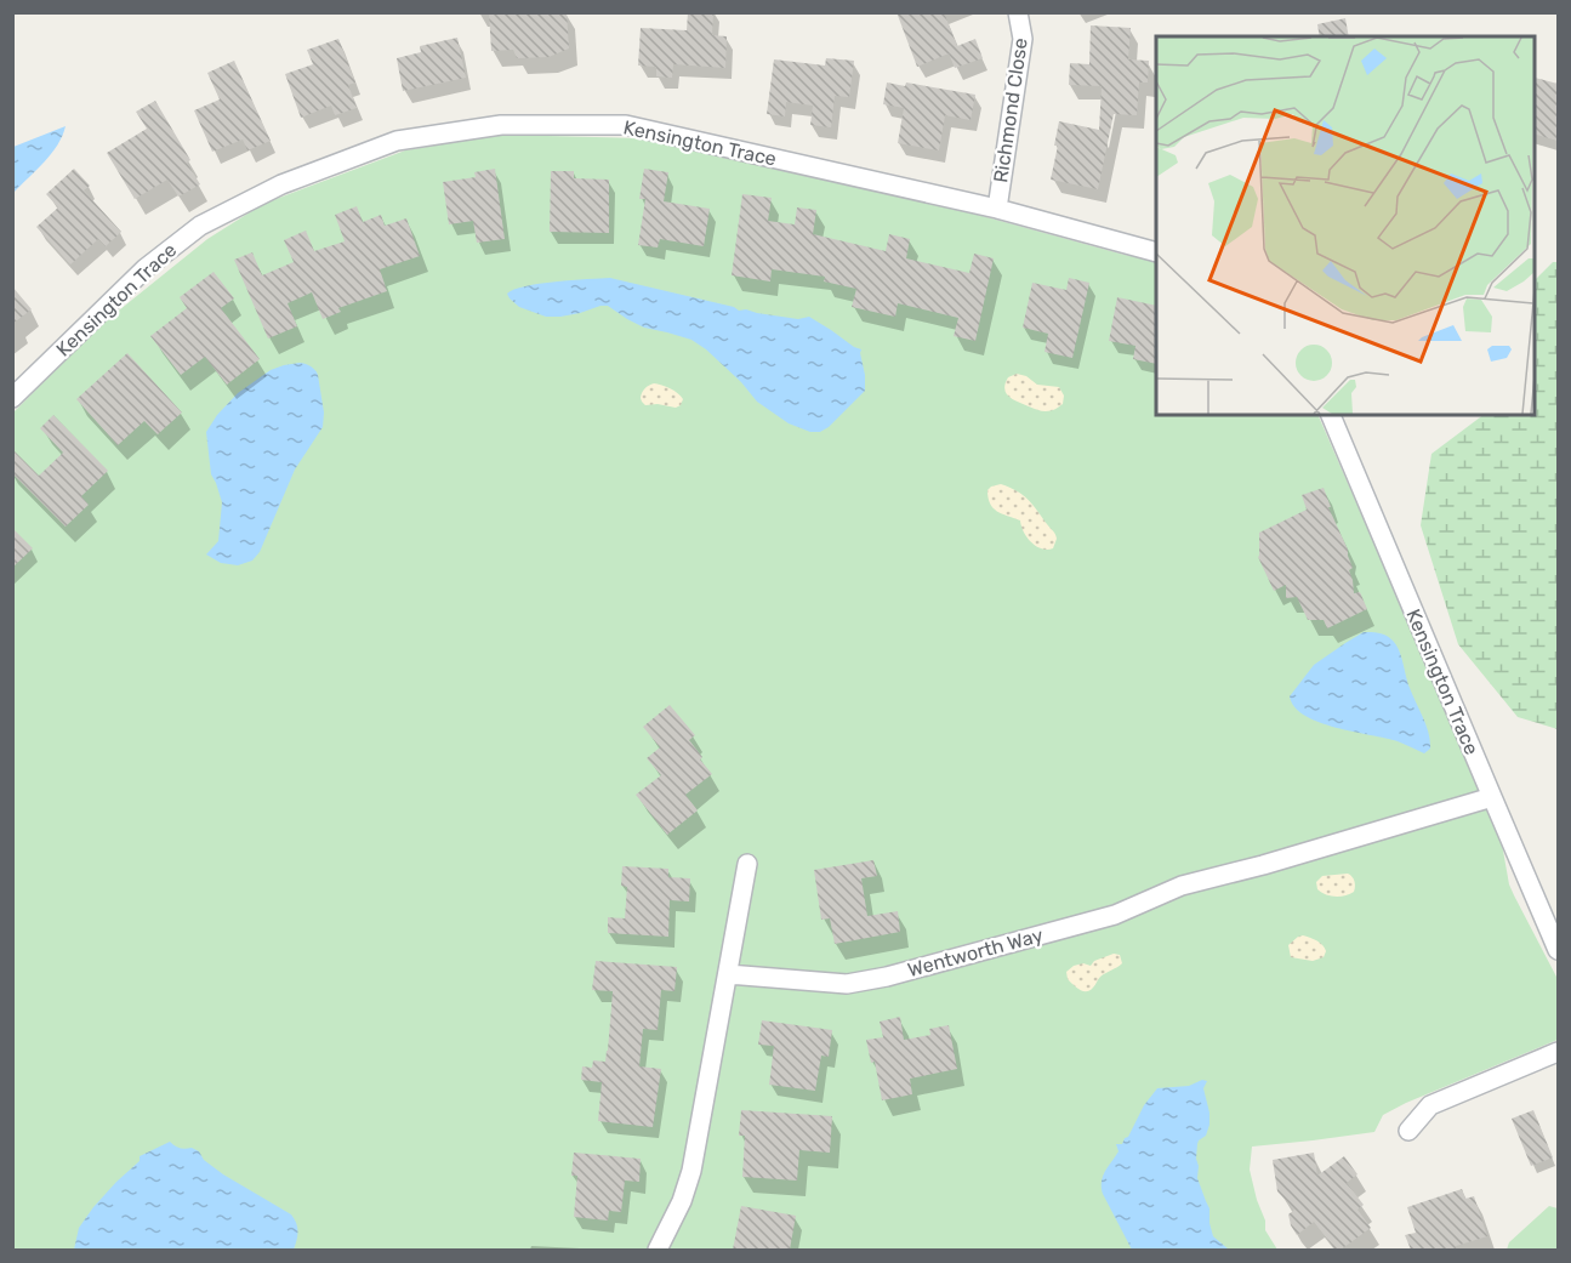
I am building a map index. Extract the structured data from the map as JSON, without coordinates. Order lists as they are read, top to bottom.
{
  "streets": {
    "street": ["Richmond Close", "Kensington Trace", "Wentworth Way"]
  },
  "crossings": [
    ["Richmond Close", "Kensington Trace"],
    ["Kensington Trace", "Wentworth Way"]
  ]
}
